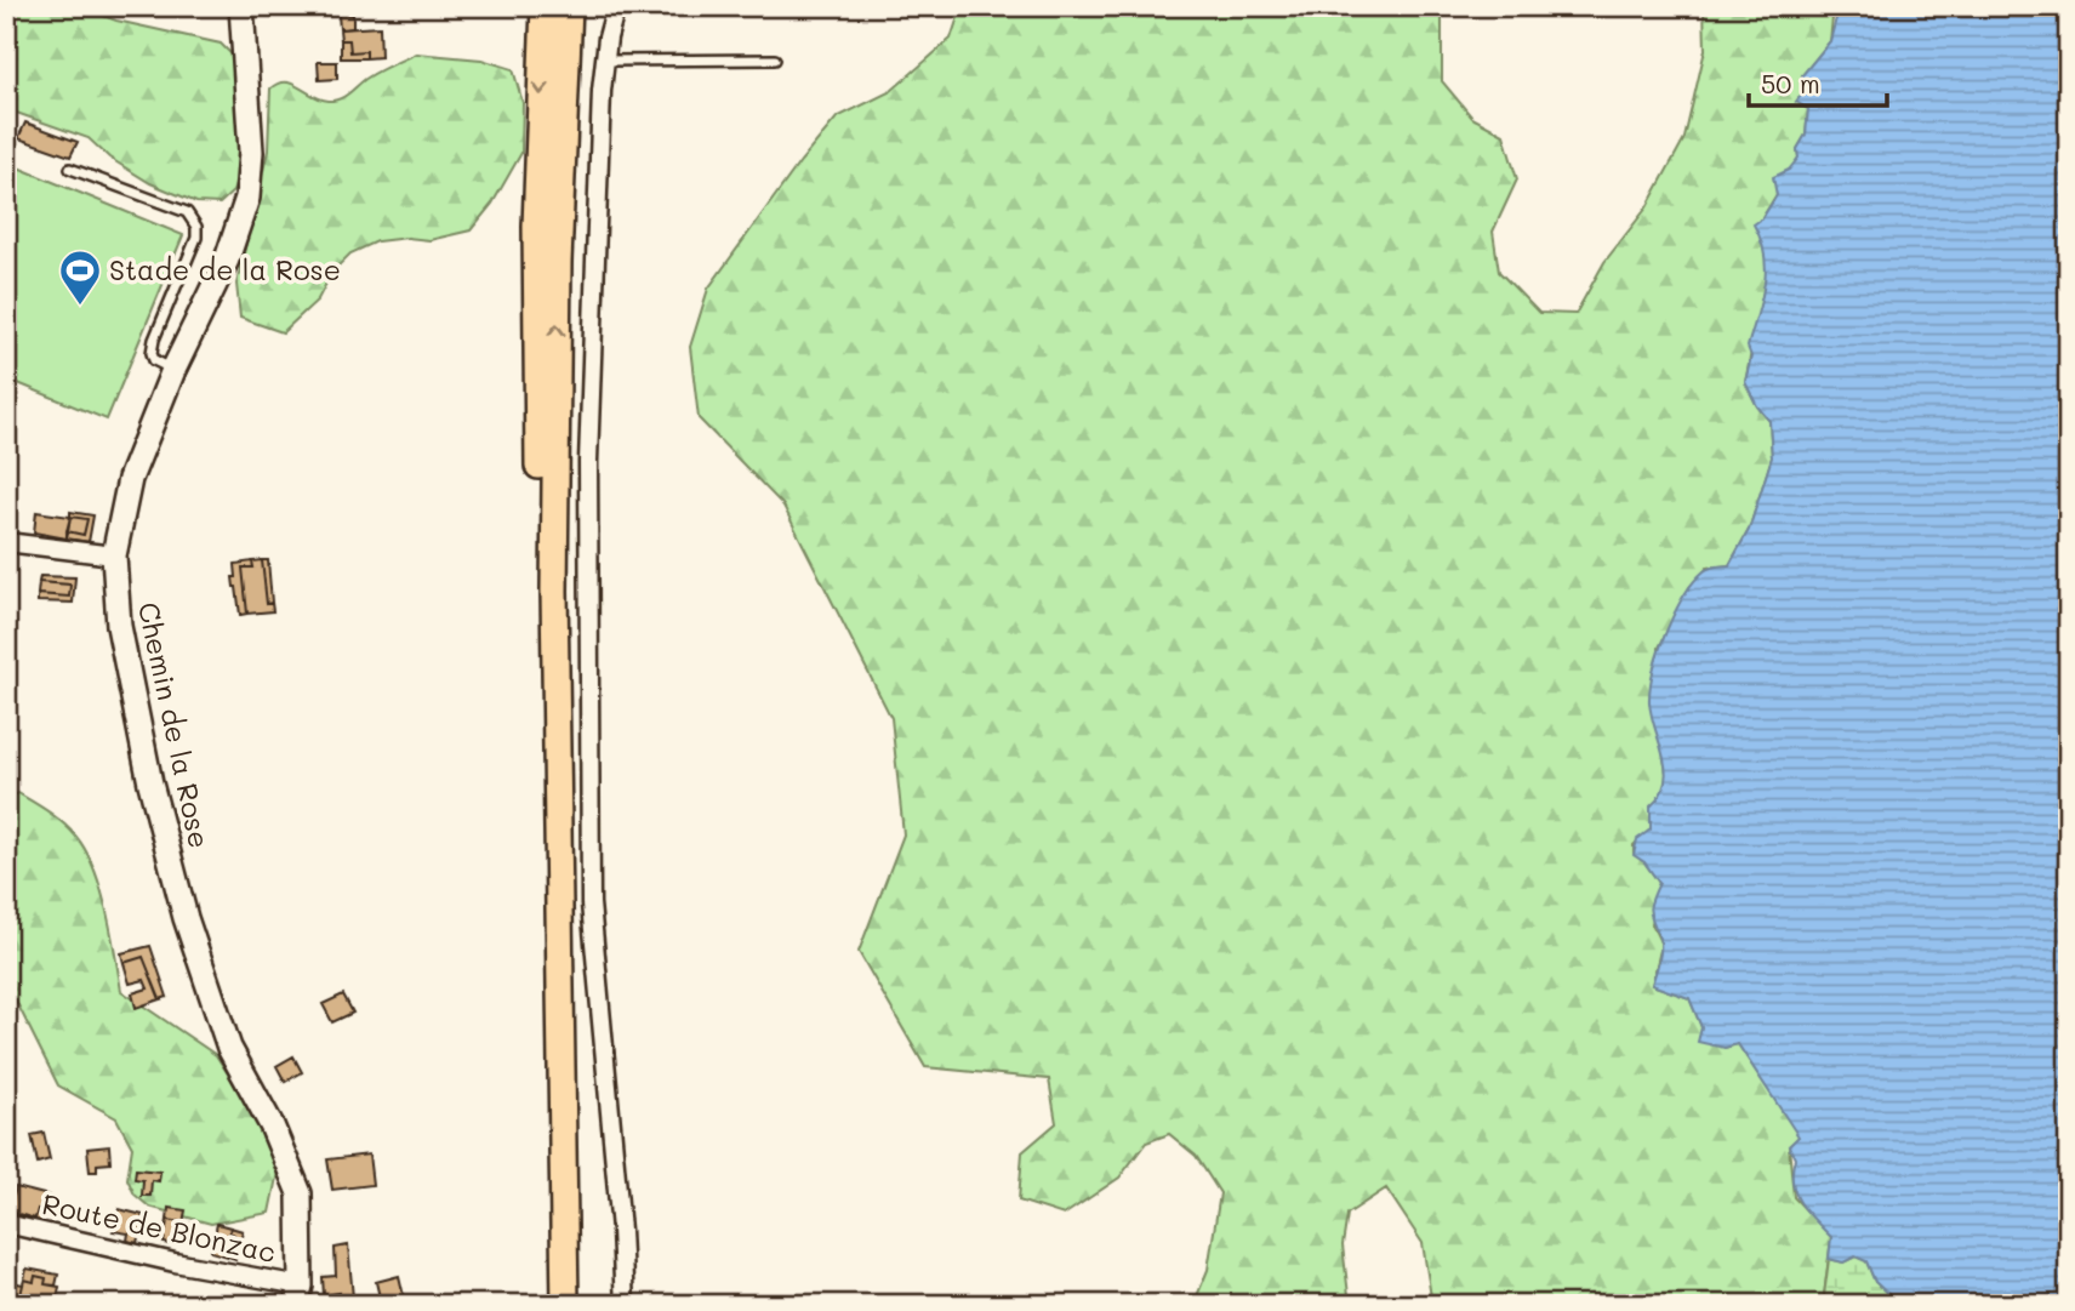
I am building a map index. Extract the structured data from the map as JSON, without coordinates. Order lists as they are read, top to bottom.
{
  "streets": {
    "main road": ["Chemin de la Rose"],
    "street": ["Route de Blonzac"]
  },
  "crossings": [
    ["Chemin de la Rose", "Route de Blonzac"]
  ],
  "places": {
    "sports": ["Stade de la Rose"]
  },
  "scale_bar": "50 m"
}
